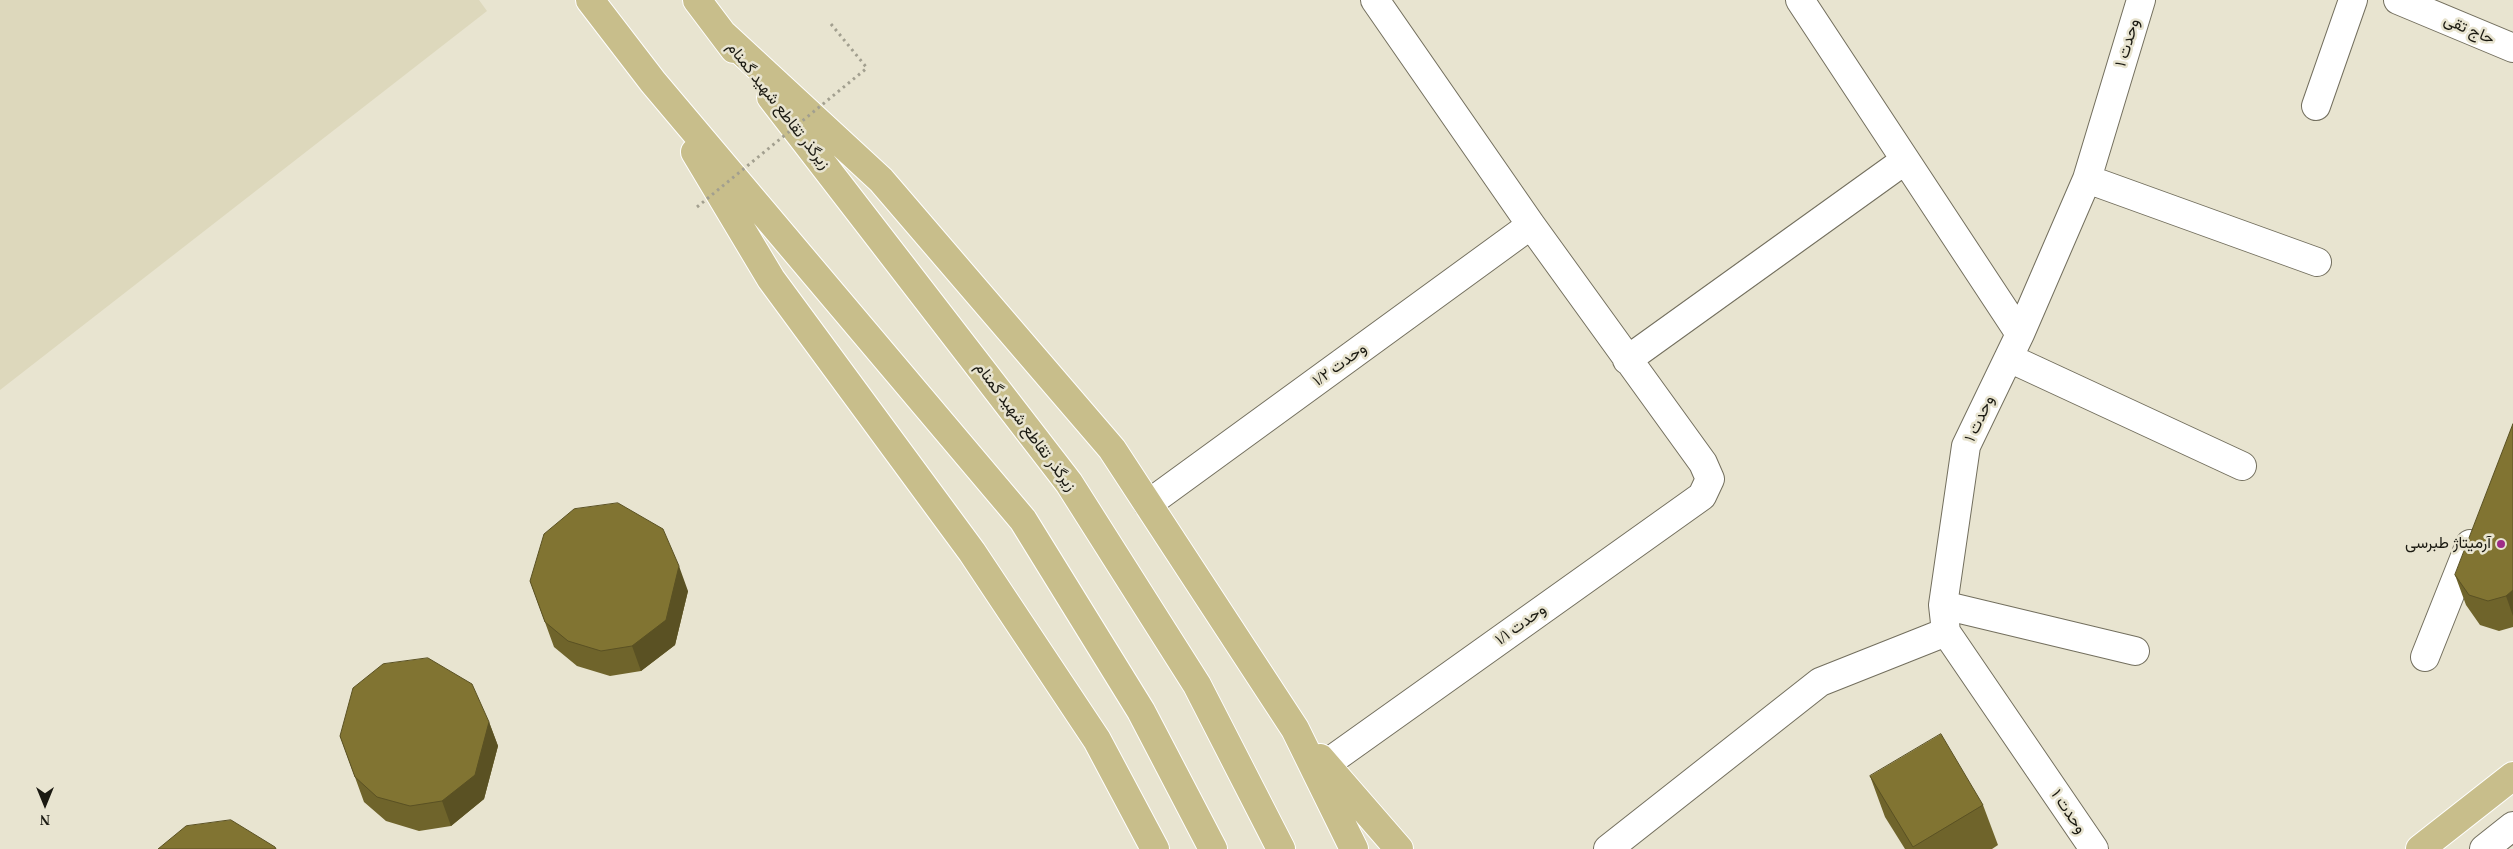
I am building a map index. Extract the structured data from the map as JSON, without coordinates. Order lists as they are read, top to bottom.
{
  "streets": {
    "main road": ["زیرگذر تقاطع شهید گمنام"],
    "street": [
      "حاج تقی",
      "وحدت ۱",
      "وحدت ۱/۲",
      "وحدت ۱/۱"
    ]
  },
  "places": ["آرمیتاژ طبرسی"],
  "north": "bottom"
}
